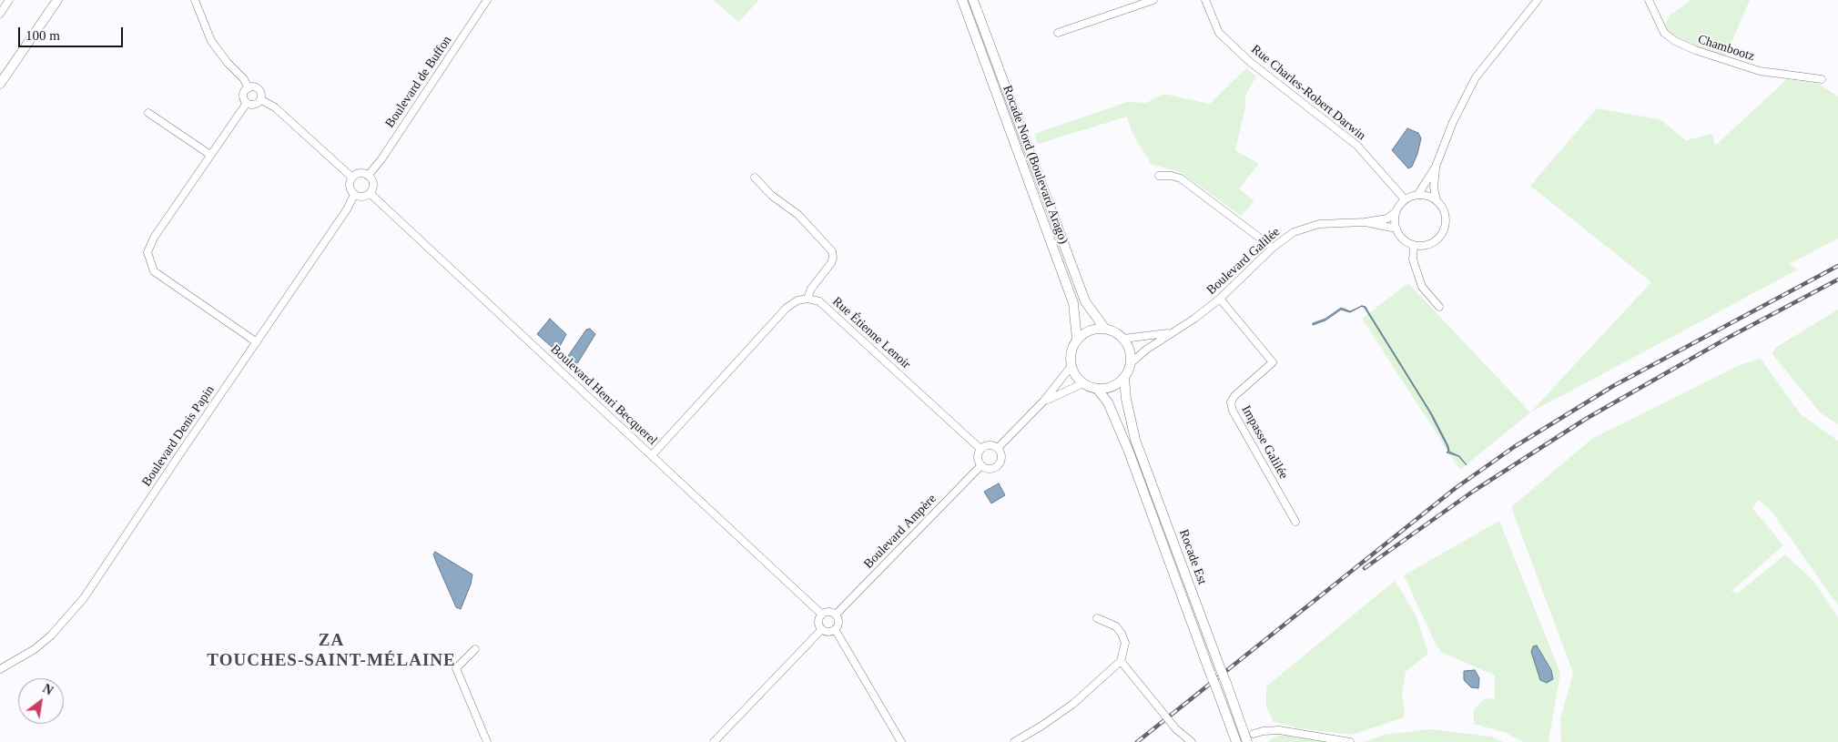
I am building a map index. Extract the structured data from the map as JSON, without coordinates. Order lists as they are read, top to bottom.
{
  "streets": {
    "main road": ["Rocade Nord (Boulevard Arago)", "Rocade Est"],
    "street": [
      "Chambootz",
      "Boulevard de Buffon",
      "Rue Charles-Robert Darwin",
      "Boulevard Galilée",
      "Rue Étienne Lenoir",
      "Boulevard Henri Becquerel",
      "Boulevard Denis Papin",
      "Impasse Galilée",
      "Boulevard Ampère"
    ]
  },
  "crossings": [
    ["Boulevard de Buffon", "Boulevard Henri Becquerel"],
    ["Boulevard de Buffon", "Boulevard Denis Papin"],
    ["Rue Charles-Robert Darwin", "Boulevard Galilée"],
    ["Rocade Nord (Boulevard Arago)", "Boulevard Galilée"],
    ["Rocade Nord (Boulevard Arago)", "Rocade Est"],
    ["Boulevard Galilée", "Impasse Galilée"],
    ["Boulevard Galilée", "Rocade Est"],
    ["Rue Étienne Lenoir", "Boulevard Ampère"],
    ["Boulevard Henri Becquerel", "Boulevard Denis Papin"],
    ["Boulevard Henri Becquerel", "Boulevard Ampère"]
  ],
  "districts": ["ZA TOUCHES-SAINT-MÉLAINE"],
  "scale_bar": "100 m",
  "north": "top right"
}
